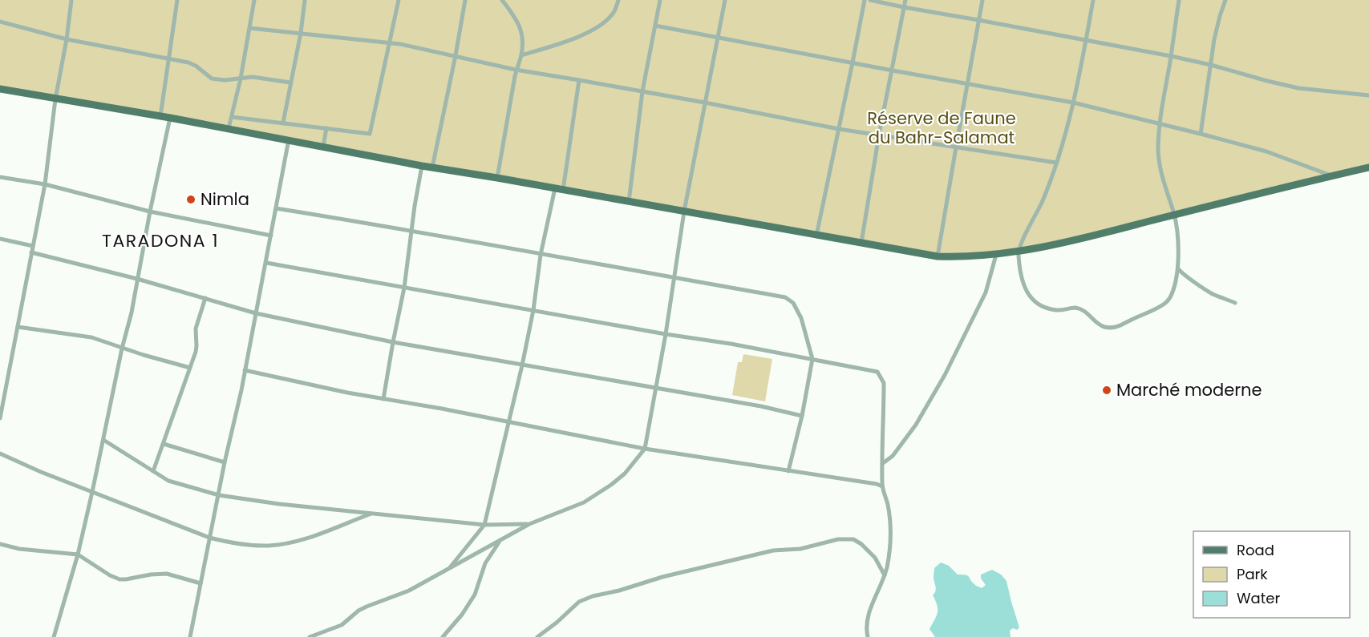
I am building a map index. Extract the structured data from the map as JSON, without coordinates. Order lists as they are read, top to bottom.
{
  "districts": ["TARADONA 1"],
  "parks": ["Réserve de Faune du Bahr-Salamat"],
  "places": ["Nimla", "Marché moderne"],
  "legend": ["Road", "Park", "Water"]
}
